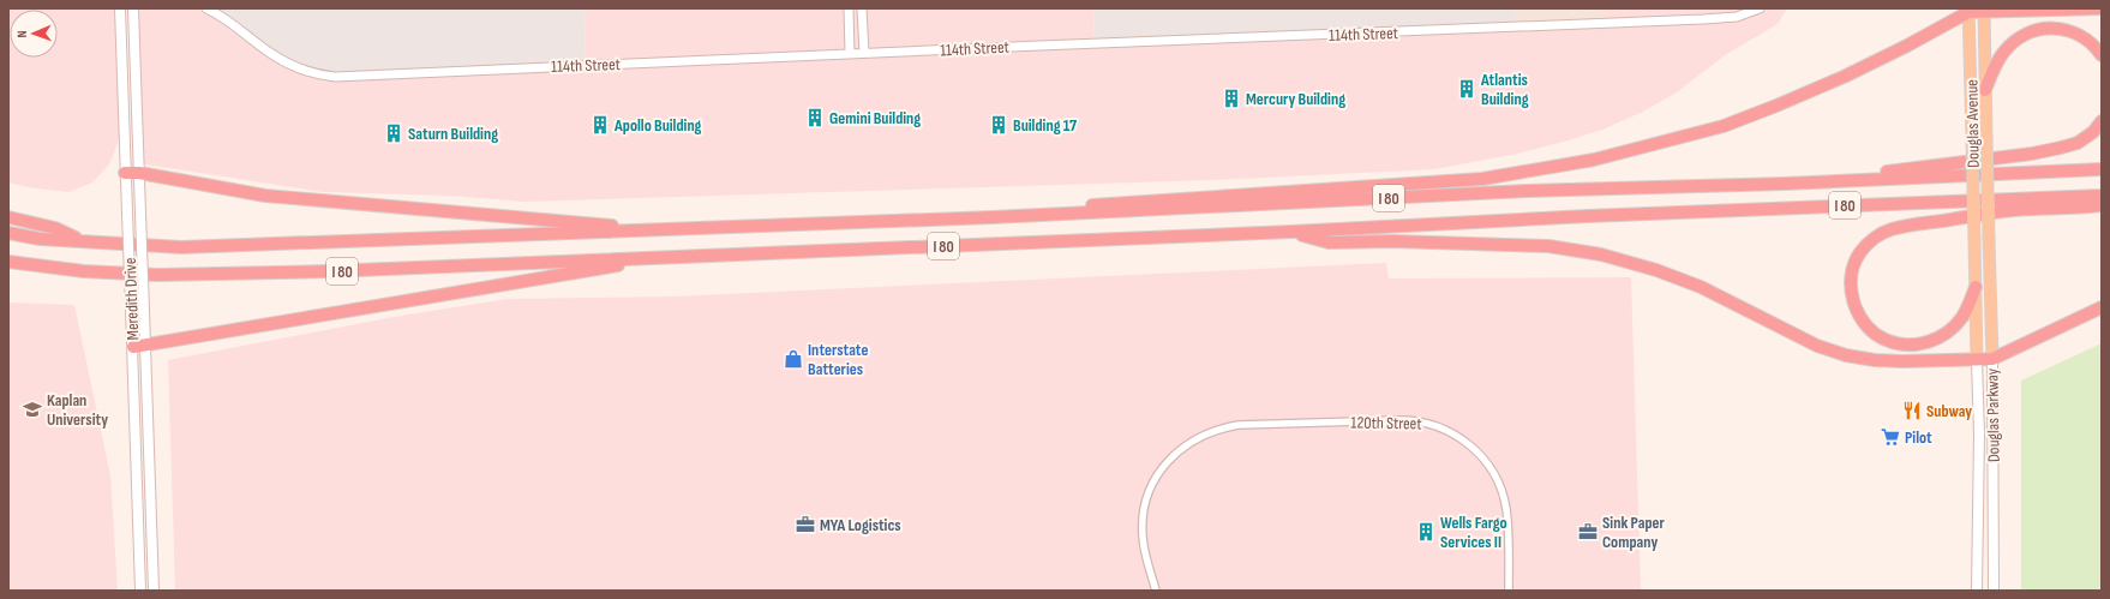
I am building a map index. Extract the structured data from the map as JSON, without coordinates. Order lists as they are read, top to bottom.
{
  "streets": {
    "highway": ["I 80"],
    "main road": ["Douglas Avenue", "Meredith Drive", "Douglas Parkway"],
    "street": ["114th Street", "120th Street"]
  },
  "crossings": [
    ["Douglas Avenue", "Douglas Parkway"]
  ],
  "places": {
    "building": [
      "Atlantis Building",
      "Mercury Building",
      "Gemini Building",
      "Apollo Building",
      "Building 17",
      "Saturn Building",
      "Wells Fargo Services II"
    ],
    "shop": ["Interstate Batteries"],
    "school or university": ["Kaplan University"],
    "restaurant": ["Subway"],
    "supermarket": ["Pilot"],
    "office": ["MYA Logistics", "Sink Paper Company"]
  },
  "north": "left"
}
